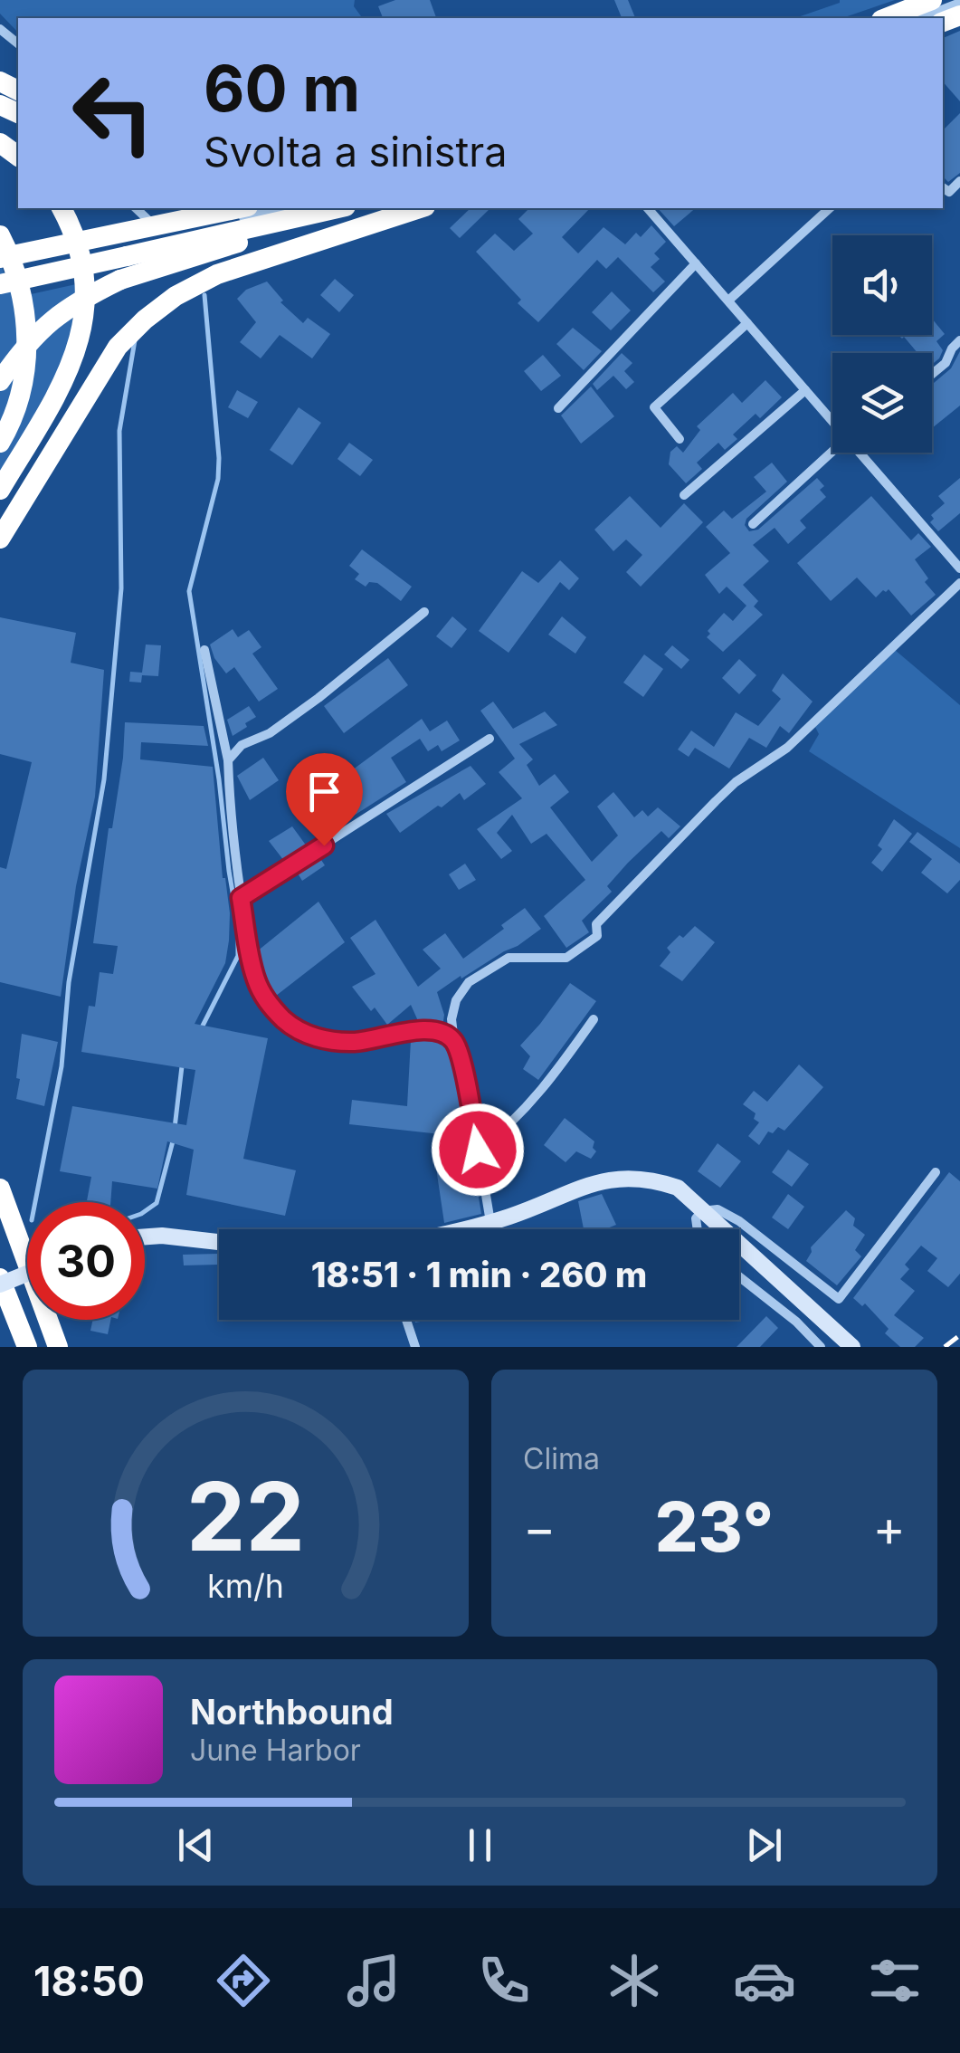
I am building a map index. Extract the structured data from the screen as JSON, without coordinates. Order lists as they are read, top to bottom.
{
  "page": {
    "turn": ["60 m", "Svolta a sinistra"],
    "limit": "30",
    "trip": "18:51 · 1 min · 260 m",
    "tile": "Clima",
    "heat": ["−", "23°", "+"],
    "song": ["Northbound", "June Harbor"],
    "tabs": "18:50",
    "gauge": ["22", "km/h"]
  }
}
